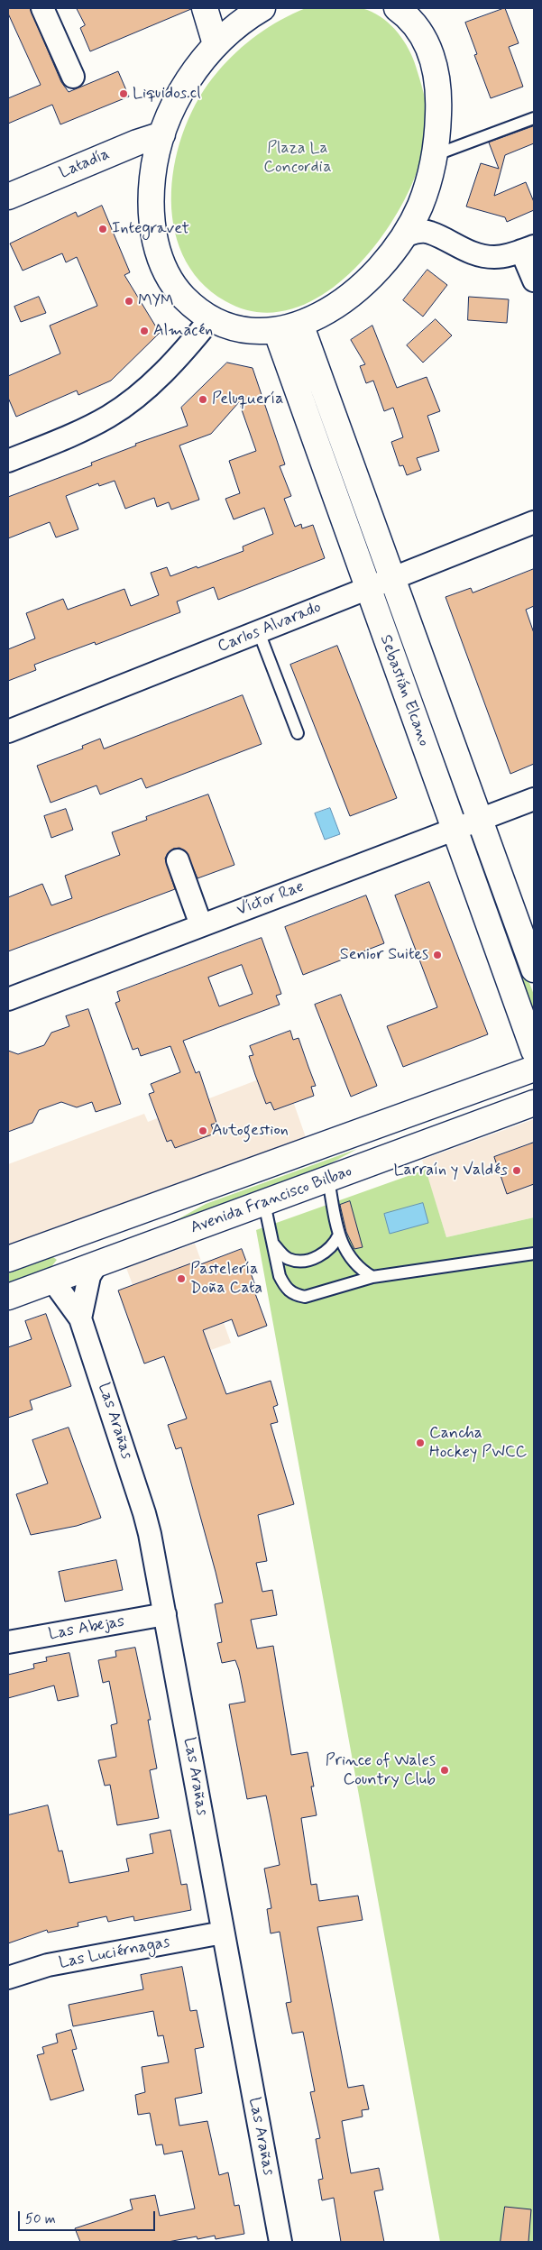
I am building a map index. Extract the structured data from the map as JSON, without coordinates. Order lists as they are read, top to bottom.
{
  "streets": {
    "street": [
      "Latadía",
      "Carlos Alvarado",
      "Sebastián Elcano",
      "Víctor Rae",
      "Avenida Francisco Bilbao",
      "Las Arañas",
      "Las Abejas",
      "Las Luciérnagas"
    ]
  },
  "crossings": [
    ["Carlos Alvarado", "Sebastián Elcano"],
    ["Sebastián Elcano", "Víctor Rae"],
    ["Avenida Francisco Bilbao", "Las Arañas"],
    ["Las Arañas", "Las Abejas"],
    ["Las Arañas", "Las Luciérnagas"]
  ],
  "parks": ["Plaza La Concordia"],
  "places": [
    "Liquidos.cl",
    "Integravet",
    "MYM",
    "Almacén",
    "Peluquería",
    "Senior Suites",
    "Autogestion",
    "Larraín y Valdés",
    "Pastelería Doña Cata",
    "Cancha Hockey PWCC",
    "Prince of Wales Country Club"
  ],
  "scale_bar": "50 m"
}
